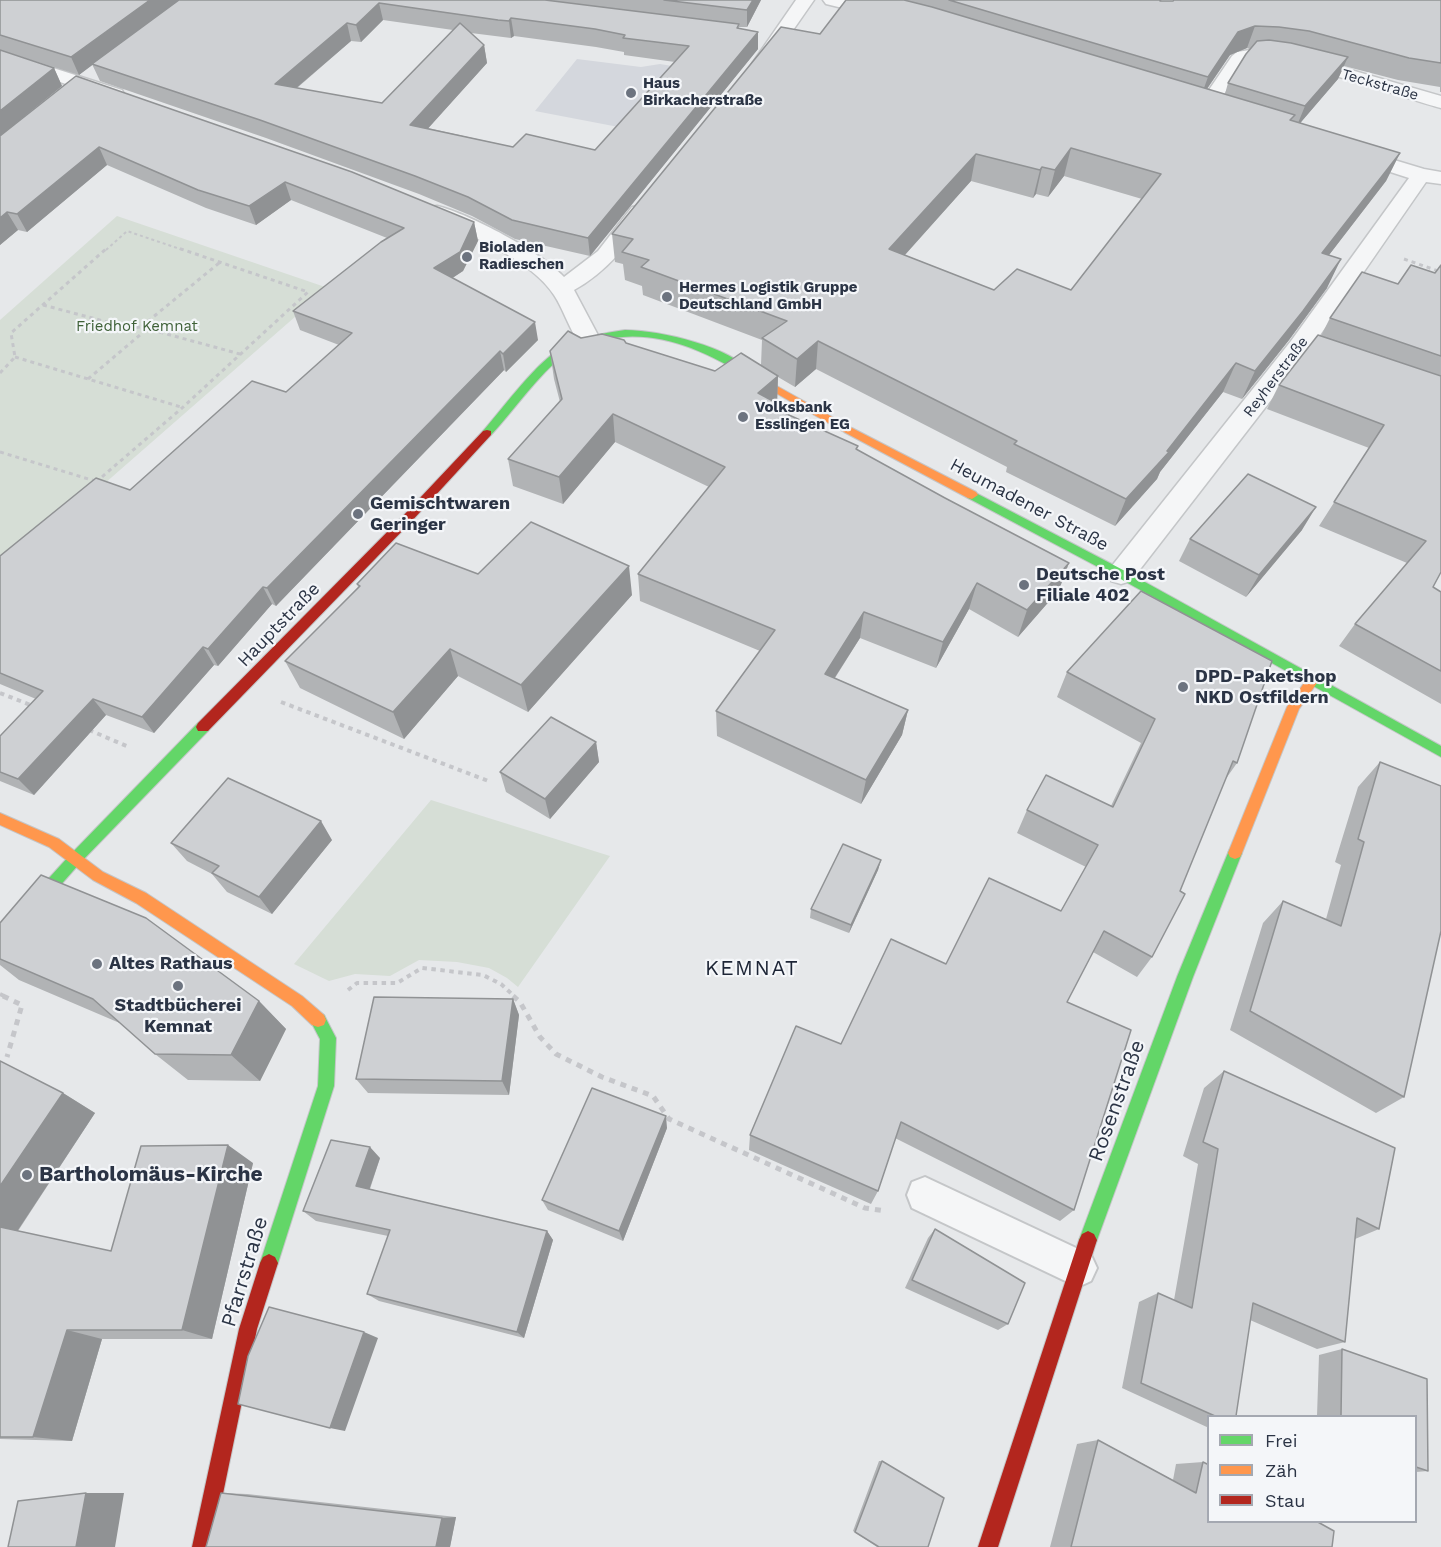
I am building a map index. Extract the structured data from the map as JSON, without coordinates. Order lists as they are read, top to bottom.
{
  "streets": {
    "main road": [
      "Heumadener Straße",
      "Hauptstraße",
      "Rosenstraße",
      "Pfarrstraße"
    ],
    "street": ["Teckstraße", "Reyherstraße"]
  },
  "crossings": [
    ["Reyherstraße", "Heumadener Straße"],
    ["Heumadener Straße", "Hauptstraße"],
    ["Heumadener Straße", "Rosenstraße"]
  ],
  "districts": ["KEMNAT"],
  "parks": ["Friedhof Kemnat"],
  "places": [
    "Haus Birkacherstraße",
    "Bioladen Radieschen",
    "Hermes Logistik Gruppe Deutschland GmbH",
    "Volksbank Esslingen EG",
    "Gemischtwaren Geringer",
    "Deutsche Post Filiale 402",
    "DPD-Paketshop NKD Ostfildern",
    "Altes Rathaus",
    "Stadtbücherei Kemnat",
    "Bartholomäus-Kirche"
  ],
  "legend": ["Frei", "Zäh", "Stau"]
}
